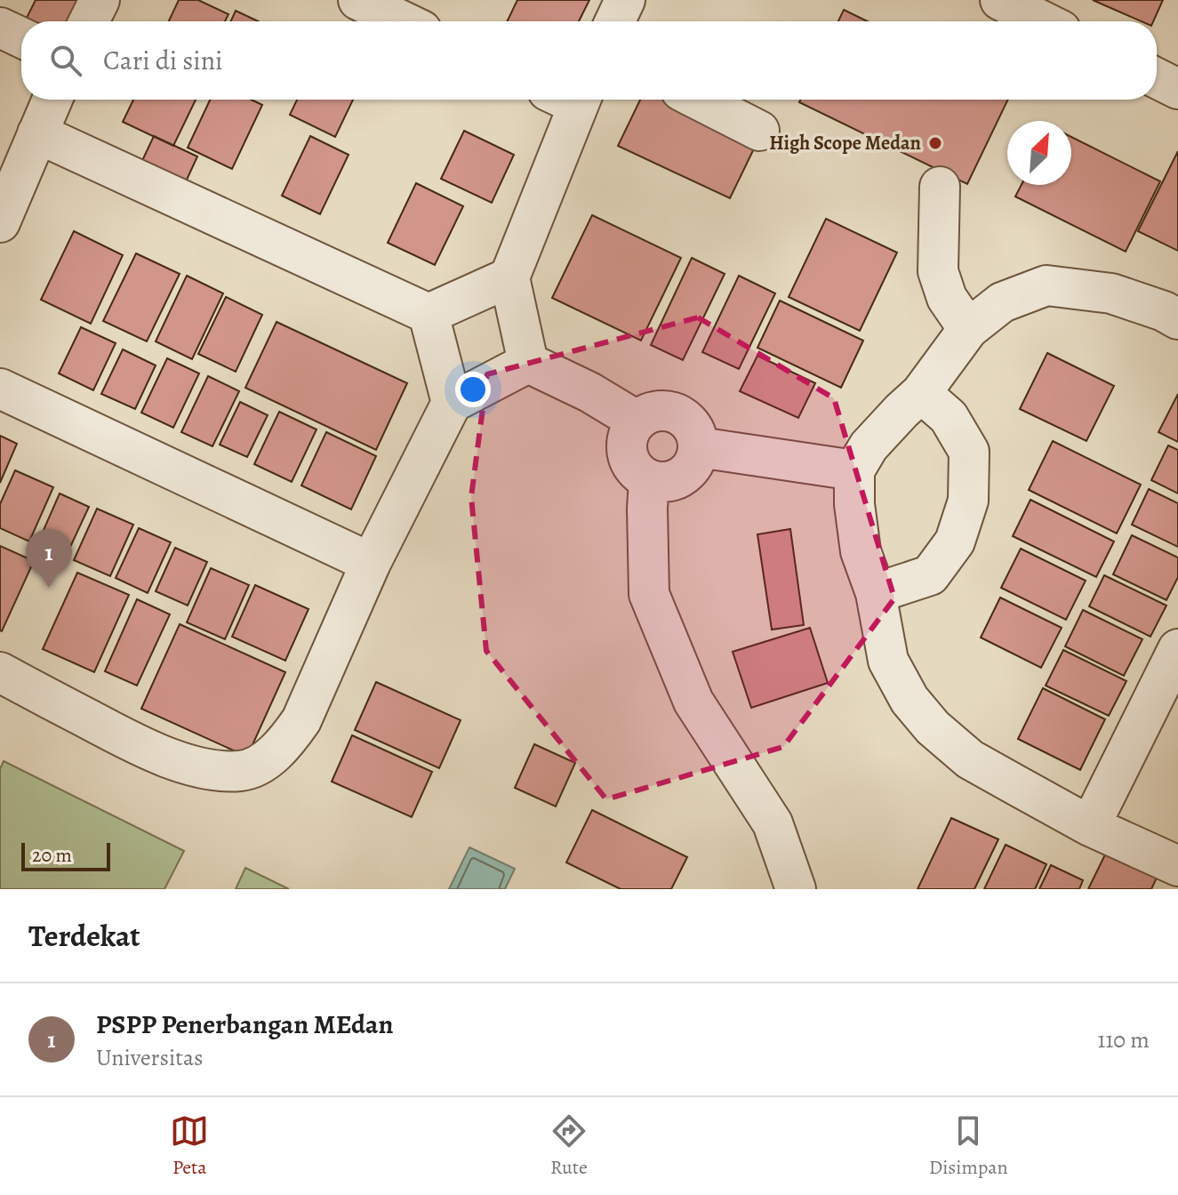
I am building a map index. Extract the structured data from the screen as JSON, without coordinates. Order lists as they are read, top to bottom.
{
  "places": ["High Scope Medan"],
  "scale_bar": "20 m",
  "north": "top right",
  "page": {
    "search": "Cari di sini",
    "pins": "1",
    "scale": "20 m",
    "heading": "Terdekat",
    "list": [
      {
        "mark": "1",
        "name": "PSPP Penerbangan MEdan",
        "note": "Universitas",
        "value": "110 m"
      }
    ],
    "nav": ["Peta", "Rute", "Disimpan"]
  }
}
